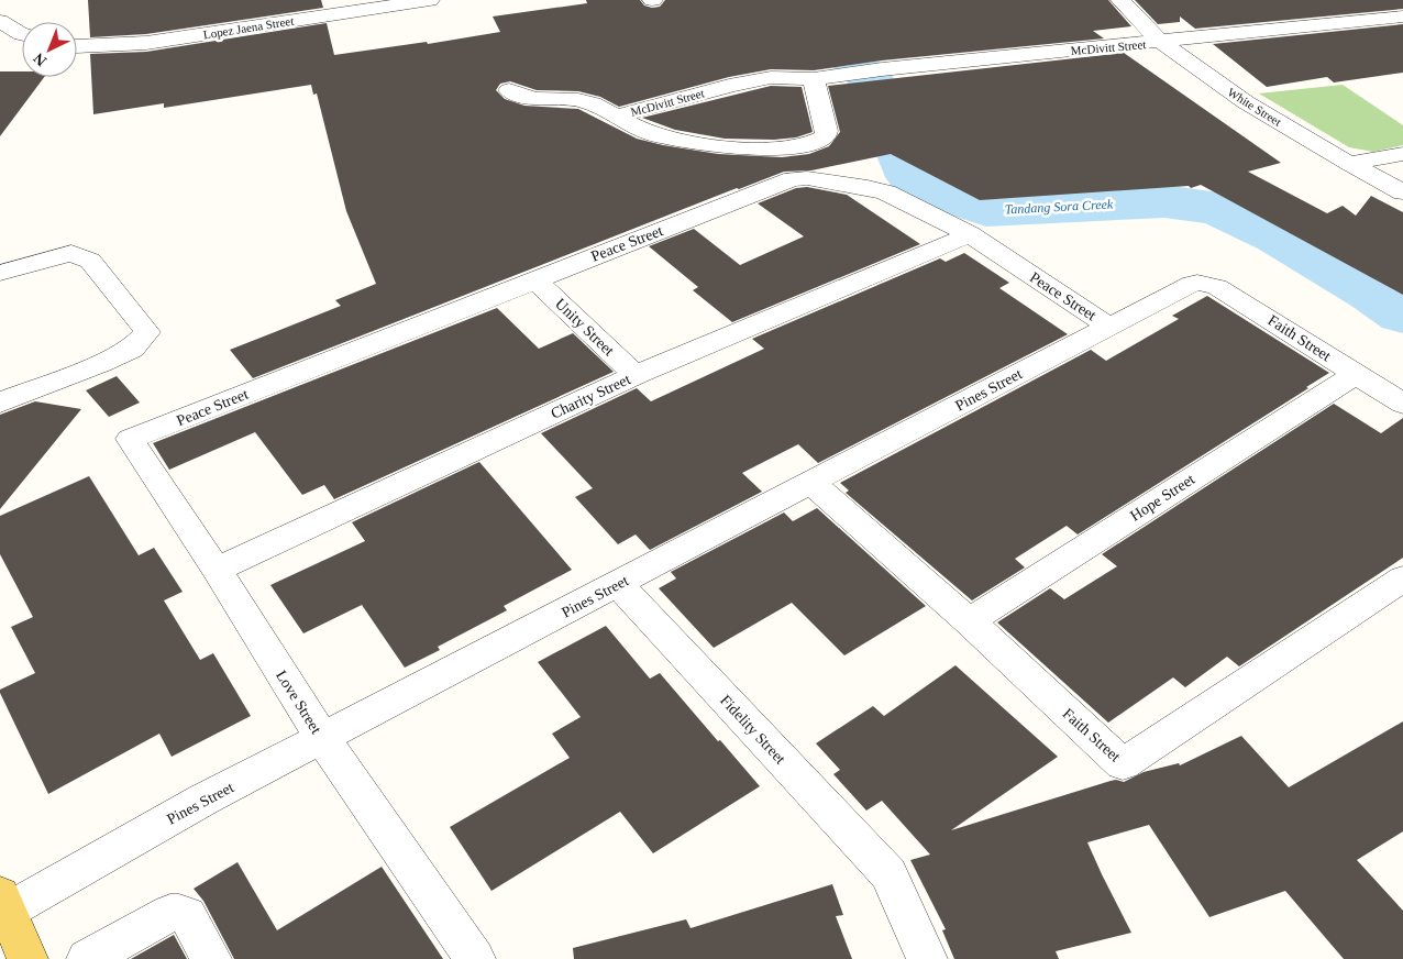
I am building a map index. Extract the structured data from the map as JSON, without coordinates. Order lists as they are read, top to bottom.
{
  "streets": {
    "street": [
      "Lopez Jaena Street",
      "McDivitt Street",
      "White Street",
      "Peace Street",
      "Unity Street",
      "Faith Street",
      "Pines Street",
      "Charity Street",
      "Hope Street",
      "Love Street",
      "Fidelity Street"
    ]
  },
  "crossings": [
    ["McDivitt Street", "White Street"],
    ["Peace Street", "Unity Street"],
    ["Peace Street", "Pines Street"],
    ["Peace Street", "Charity Street"],
    ["Peace Street", "Love Street"],
    ["Unity Street", "Charity Street"],
    ["Faith Street", "Pines Street"],
    ["Faith Street", "Hope Street"],
    ["Pines Street", "Love Street"],
    ["Pines Street", "Fidelity Street"],
    ["Charity Street", "Love Street"]
  ],
  "water": ["Tandang Sora Creek"],
  "north": "bottom left"
}
